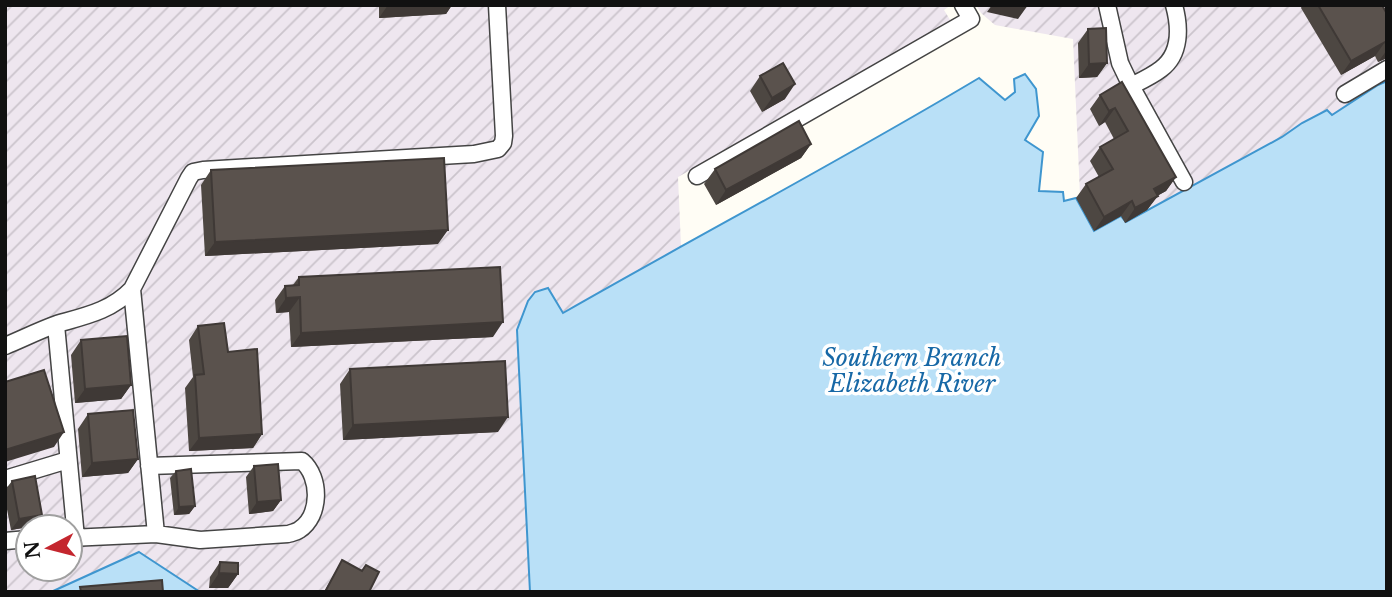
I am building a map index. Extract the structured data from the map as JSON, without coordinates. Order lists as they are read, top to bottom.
{
  "water": ["Southern Branch Elizabeth River"],
  "north": "left"
}
